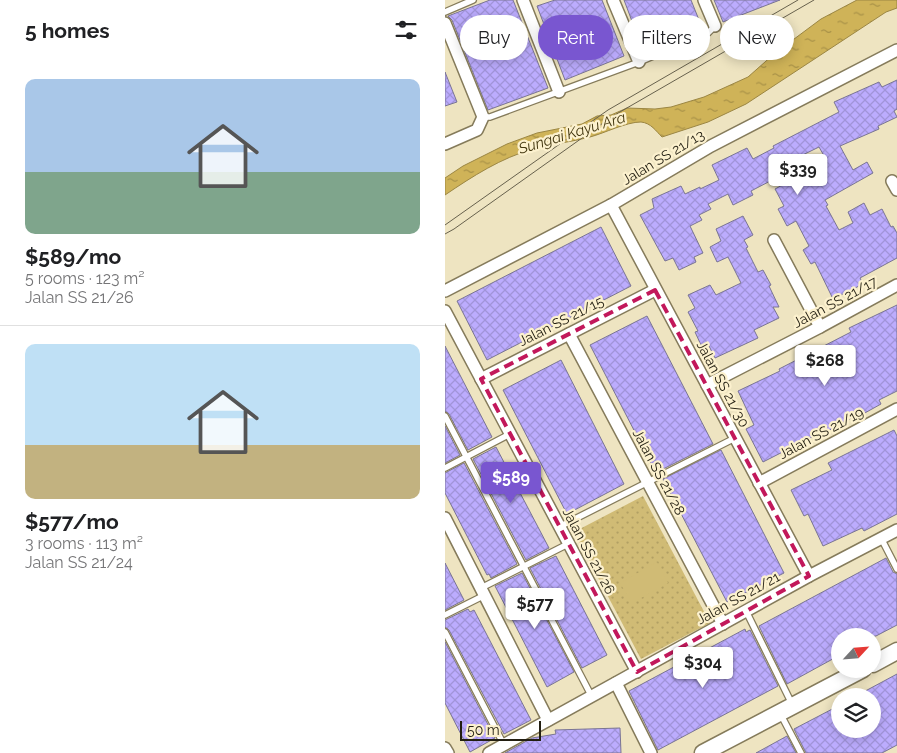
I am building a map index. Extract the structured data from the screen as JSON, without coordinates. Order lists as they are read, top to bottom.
{
  "streets": {
    "street": [
      "Jalan SS 21/13",
      "Jalan SS 21/17",
      "Jalan SS 21/15",
      "Jalan SS 21/30",
      "Jalan SS 21/19",
      "Jalan SS 21/28",
      "Jalan SS 21/26",
      "Jalan SS 21/21"
    ]
  },
  "crossings": [
    ["Jalan SS 21/13", "Jalan SS 21/30"],
    ["Jalan SS 21/17", "Jalan SS 21/30"],
    ["Jalan SS 21/15", "Jalan SS 21/30"],
    ["Jalan SS 21/15", "Jalan SS 21/28"],
    ["Jalan SS 21/15", "Jalan SS 21/26"],
    ["Jalan SS 21/30", "Jalan SS 21/19"],
    ["Jalan SS 21/30", "Jalan SS 21/21"],
    ["Jalan SS 21/28", "Jalan SS 21/21"],
    ["Jalan SS 21/26", "Jalan SS 21/21"]
  ],
  "water": ["Sungai Kayu Ara"],
  "scale_bar": "50 m",
  "north": "top right",
  "page": {
    "heading": "5 homes",
    "chip": [
      "Buy",
      "Rent",
      "Filters",
      "New"
    ],
    "list": [
      {
        "name": "$589/mo",
        "note": "5 rooms · 123 m² · Jalan SS 21/26"
      },
      {
        "name": "$577/mo",
        "note": "3 rooms · 113 m² · Jalan SS 21/24"
      }
    ],
    "price": [
      "$339",
      "$268",
      "$589",
      "$577",
      "$304"
    ],
    "scale": "50 m"
  }
}
